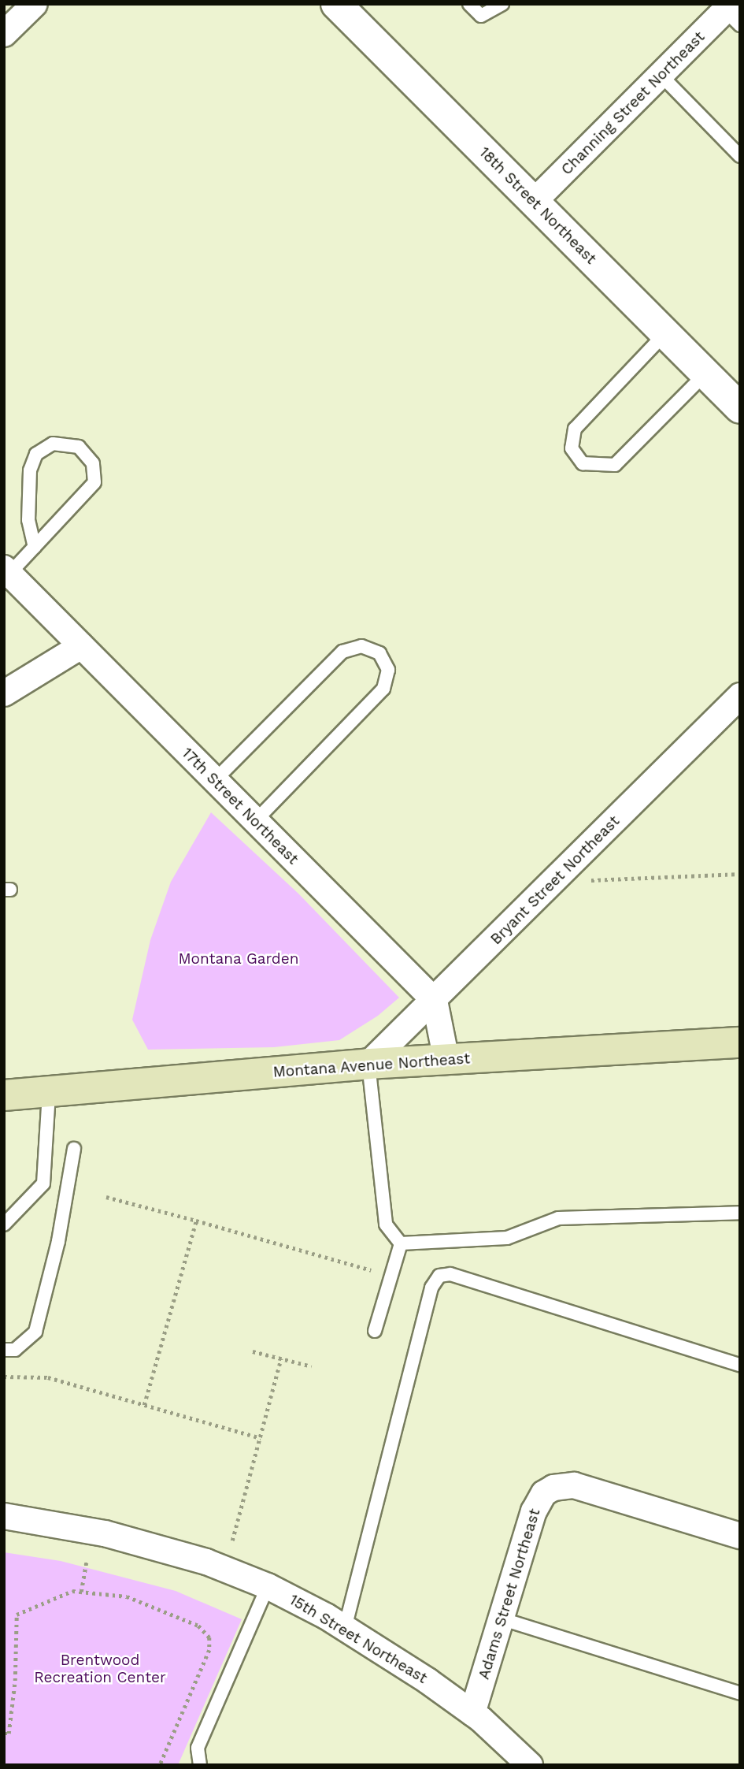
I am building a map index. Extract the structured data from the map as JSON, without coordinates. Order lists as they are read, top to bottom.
{
  "streets": {
    "main road": ["Montana Avenue Northeast"],
    "street": [
      "Channing Street Northeast",
      "18th Street Northeast",
      "17th Street Northeast",
      "Bryant Street Northeast",
      "Adams Street Northeast",
      "15th Street Northeast"
    ]
  },
  "crossings": [
    ["Channing Street Northeast", "18th Street Northeast"],
    ["17th Street Northeast", "Bryant Street Northeast"],
    ["Bryant Street Northeast", "Montana Avenue Northeast"],
    ["Adams Street Northeast", "15th Street Northeast"]
  ],
  "parks": ["Montana Garden", "Brentwood Recreation Center"]
}
